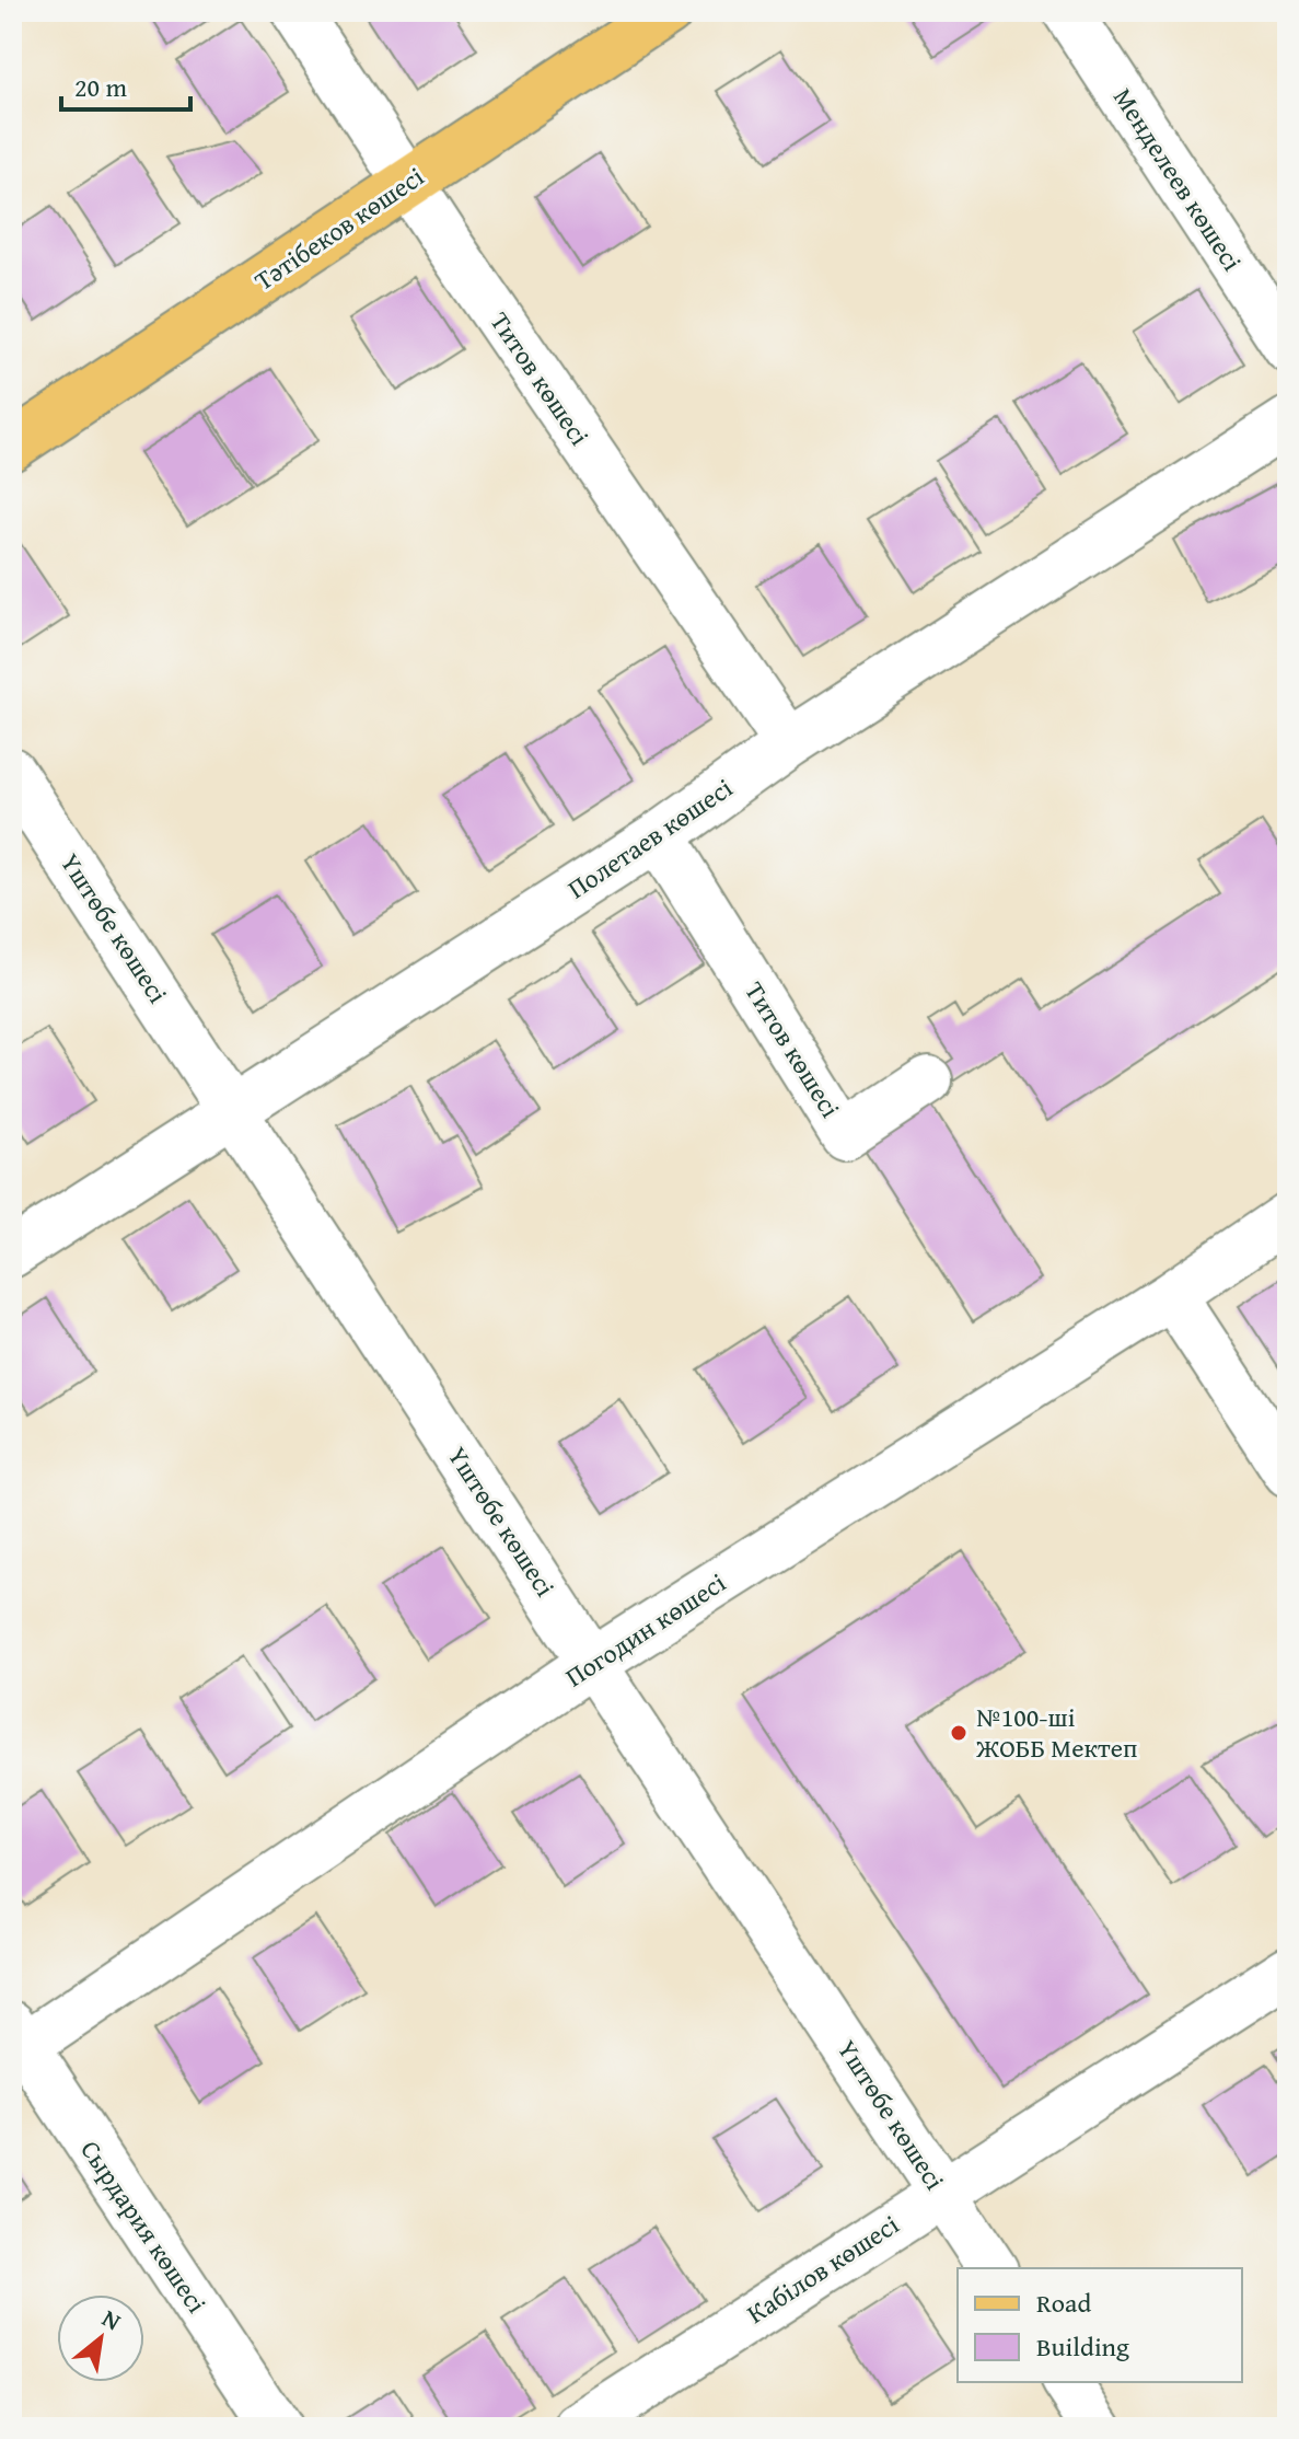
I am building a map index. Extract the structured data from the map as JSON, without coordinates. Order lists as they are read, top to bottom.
{
  "streets": {
    "main road": ["Тәтібеков көшесі"],
    "street": [
      "Менделеев көшесі",
      "Титов көшесі",
      "Полетаев көшесі",
      "Үштөбе көшесі",
      "Погодин көшесі",
      "Сырдария көшесі",
      "Кабілов көшесі"
    ]
  },
  "crossings": [
    ["Тәтібеков көшесі", "Титов көшесі"],
    ["Титов көшесі", "Полетаев көшесі"],
    ["Полетаев көшесі", "Үштөбе көшесі"],
    ["Үштөбе көшесі", "Погодин көшесі"],
    ["Үштөбе көшесі", "Кабілов көшесі"],
    ["Погодин көшесі", "Сырдария көшесі"]
  ],
  "places": ["№100-ші ЖОББ Мектеп"],
  "legend": ["Road", "Building"],
  "scale_bar": "20 m",
  "north": "top right"
}
